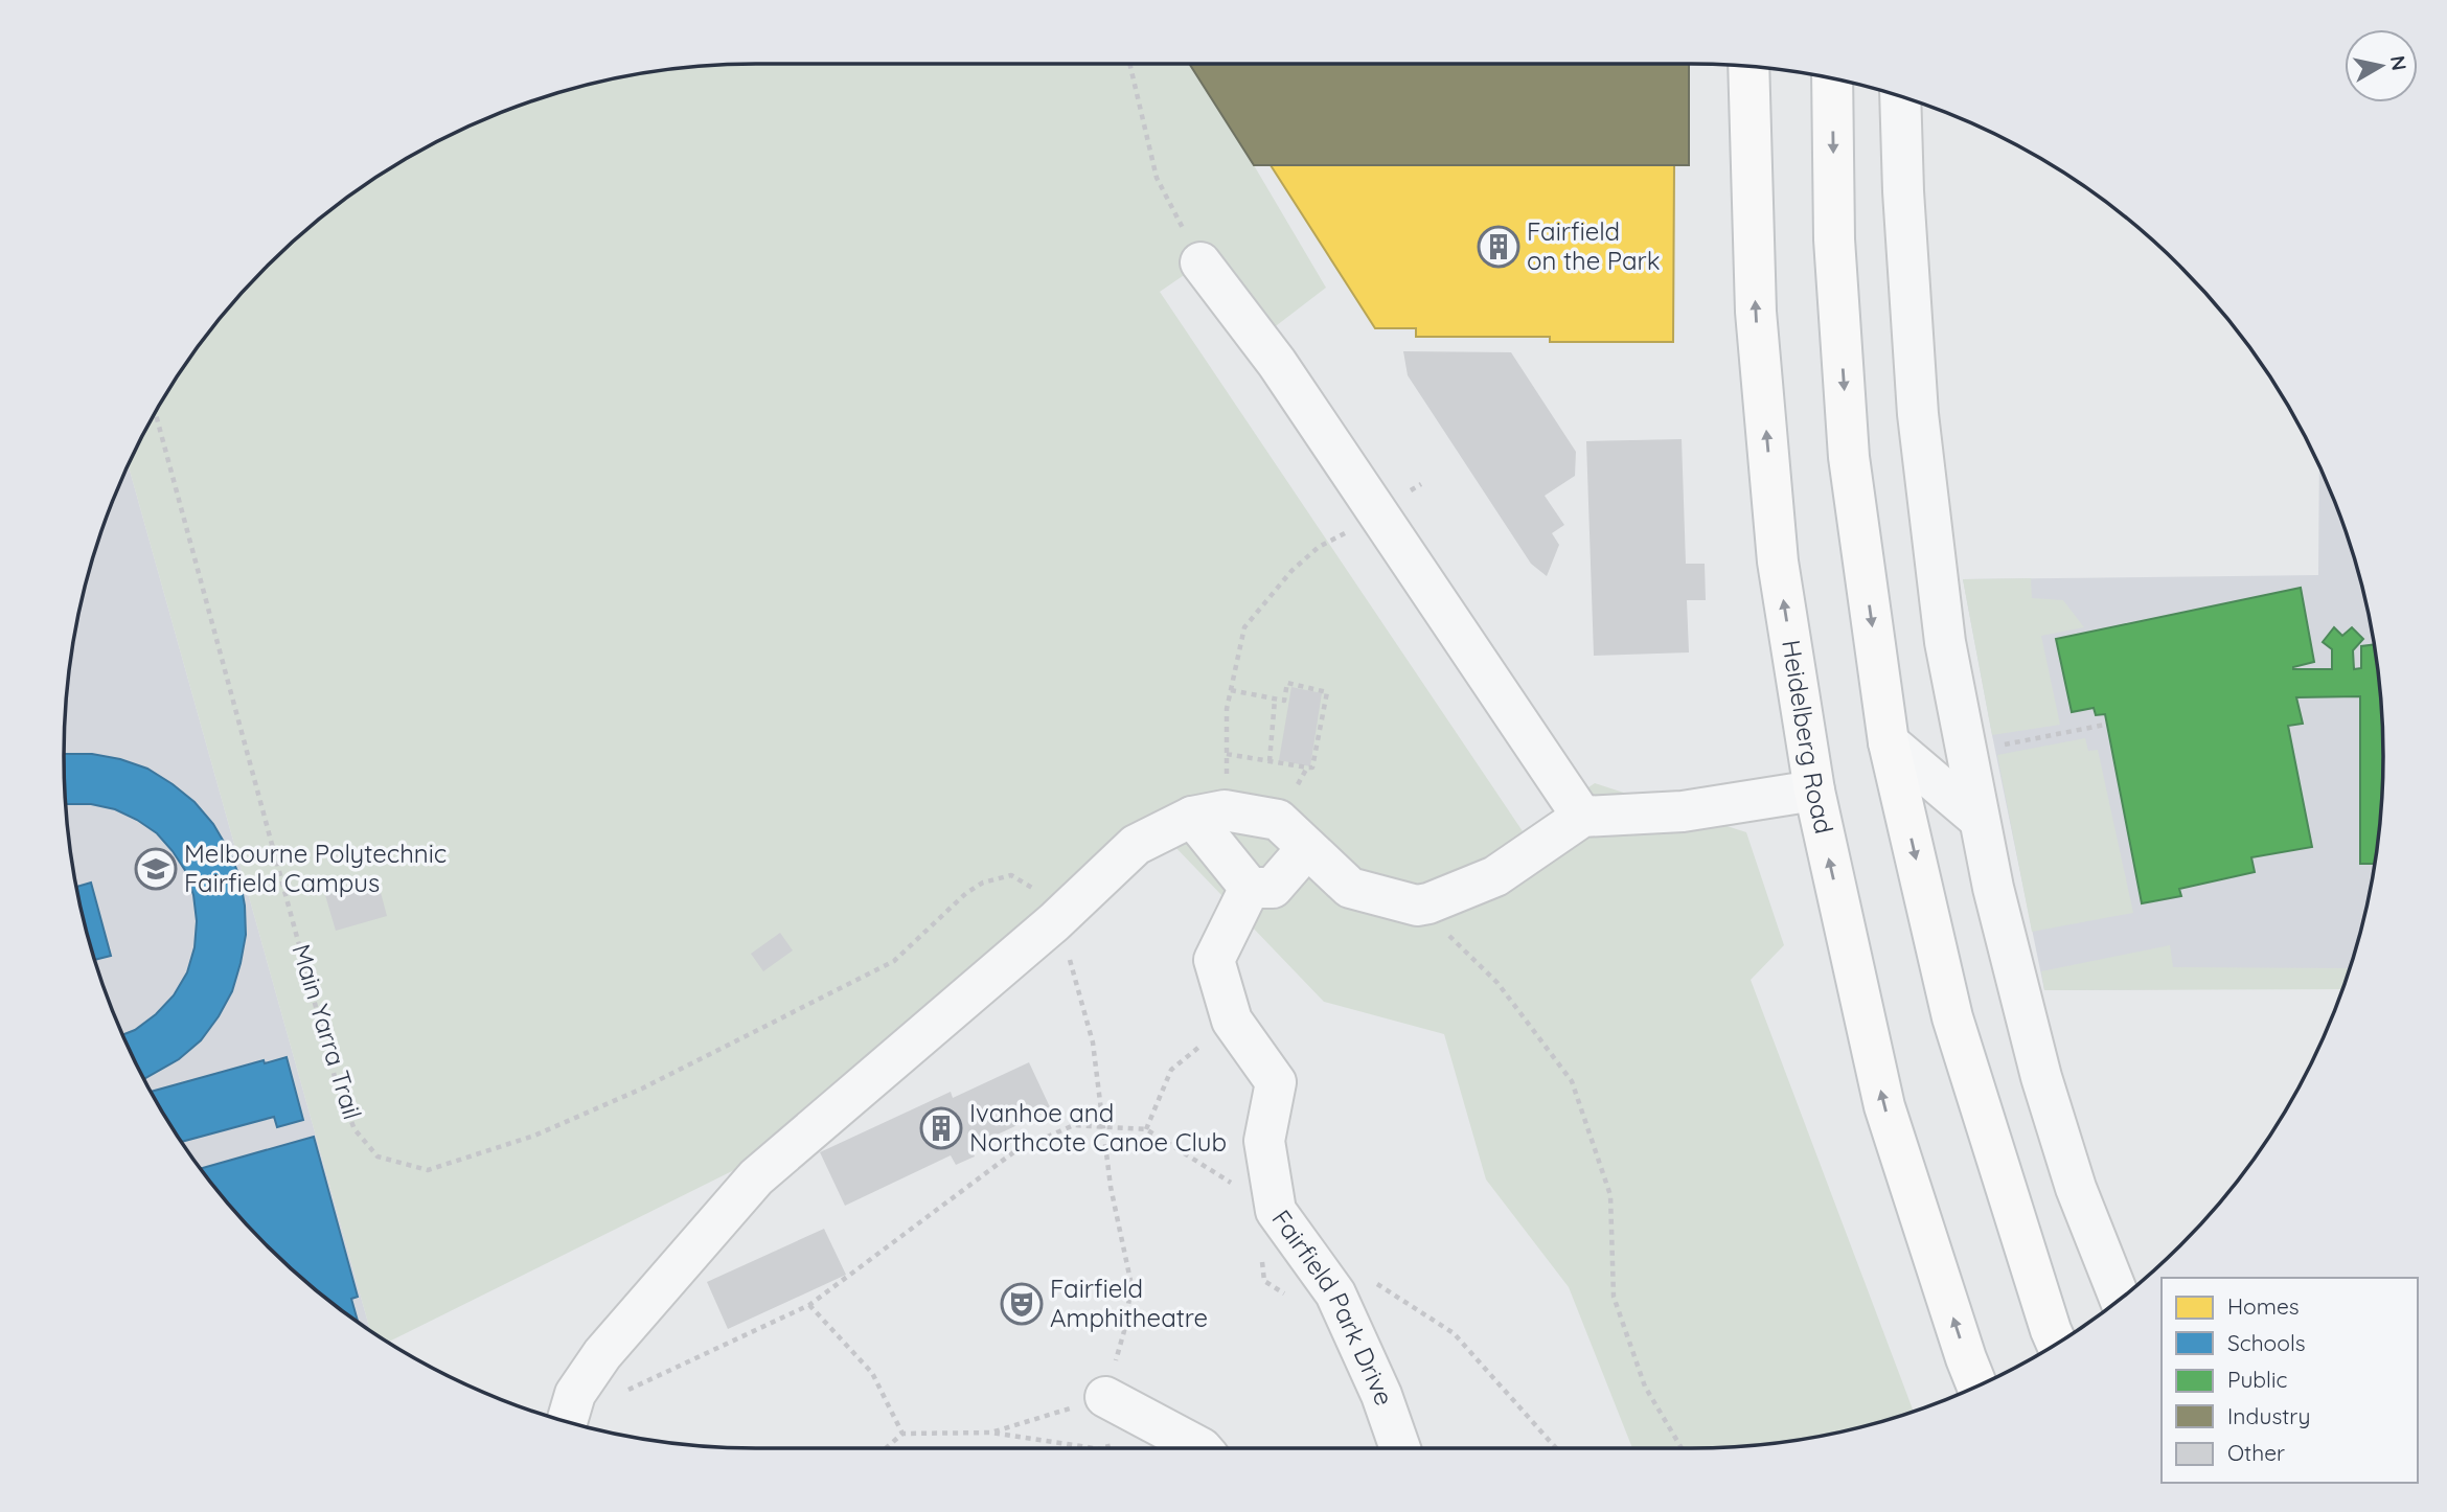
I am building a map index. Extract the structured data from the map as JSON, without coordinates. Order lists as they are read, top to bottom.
{
  "streets": {
    "main road": ["Heidelberg Road"],
    "lane": ["Fairfield Park Drive"],
    "path": ["Main Yarra Trail"]
  },
  "places": {
    "building": ["Fairfield on the Park", "Ivanhoe and Northcote Canoe Club"],
    "school or university": ["Melbourne Polytechnic Fairfield Campus"],
    "theatre": ["Fairfield Amphitheatre"]
  },
  "legend": [
    "Homes",
    "Schools",
    "Public",
    "Industry",
    "Other"
  ],
  "north": "right"
}
